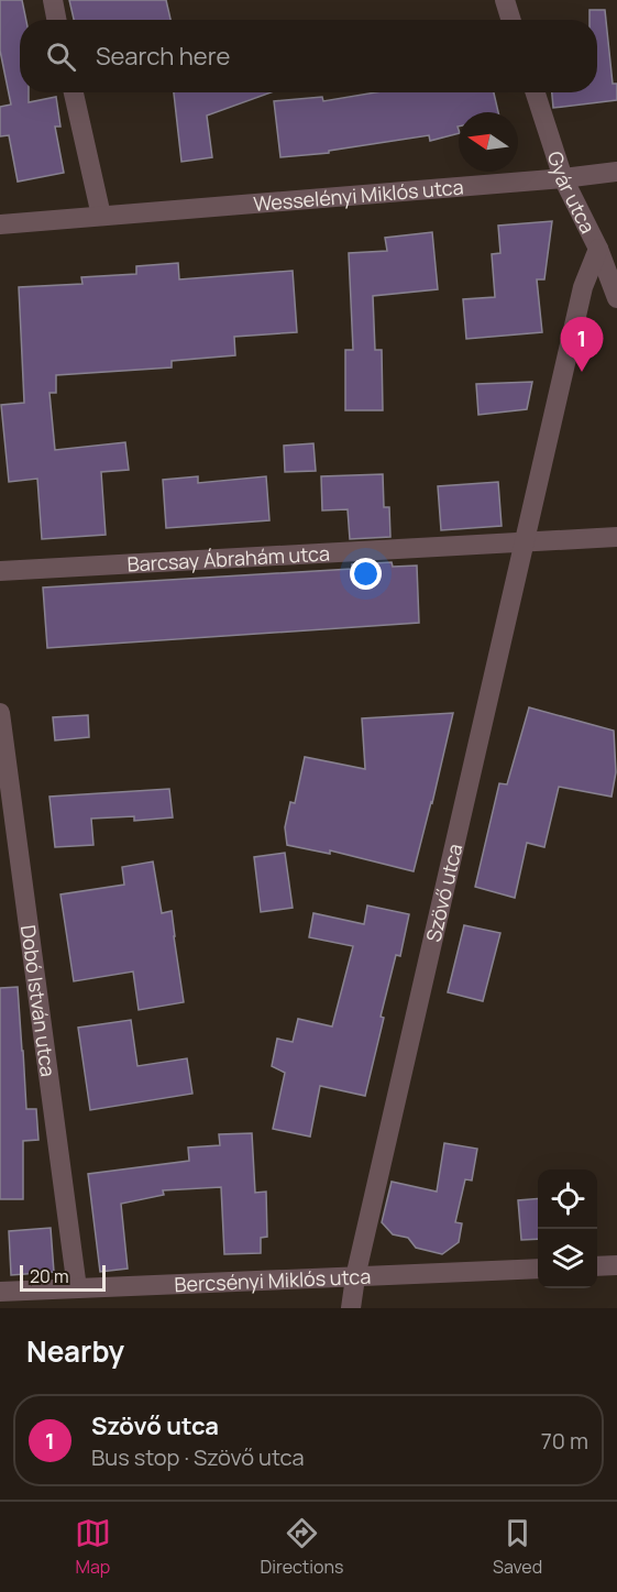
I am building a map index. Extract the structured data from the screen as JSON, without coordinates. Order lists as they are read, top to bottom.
{
  "streets": {
    "street": [
      "Gyár utca",
      "Wesselényi Miklós utca",
      "Barcsay Ábrahám utca",
      "Szövő utca",
      "Dobó István utca",
      "Bercsényi Miklós utca"
    ]
  },
  "crossings": [
    ["Gyár utca", "Wesselényi Miklós utca"],
    ["Gyár utca", "Szövő utca"],
    ["Barcsay Ábrahám utca", "Szövő utca"],
    ["Szövő utca", "Bercsényi Miklós utca"],
    ["Dobó István utca", "Bercsényi Miklós utca"]
  ],
  "scale_bar": "20 m",
  "north": "left",
  "page": {
    "search": "Search here",
    "pins": "1",
    "scale": "20 m",
    "heading": "Nearby",
    "list": [
      {
        "mark": "1",
        "name": "Szövő utca",
        "note": "Bus stop · Szövő utca",
        "value": "70 m"
      }
    ],
    "nav": ["Map", "Directions", "Saved"]
  }
}
